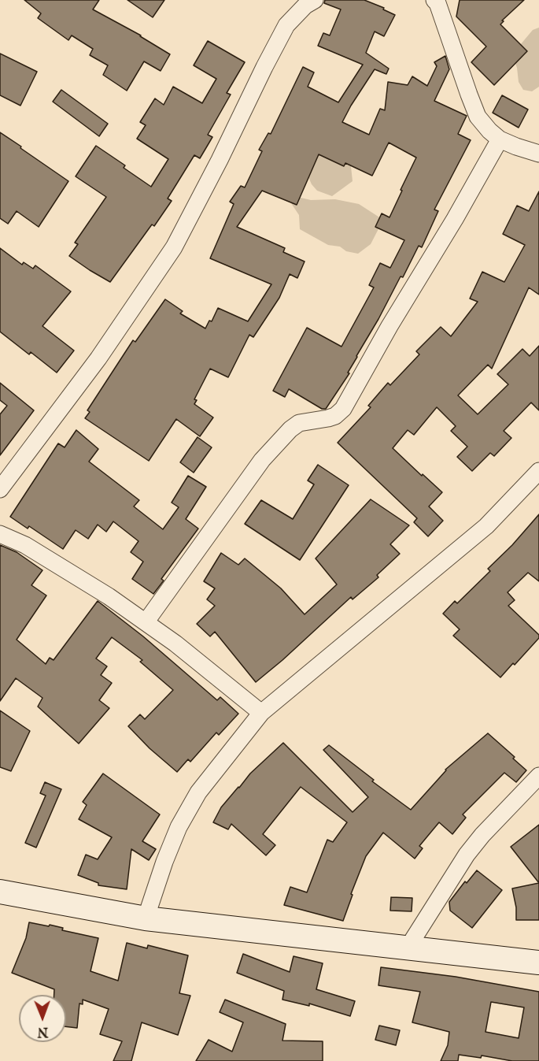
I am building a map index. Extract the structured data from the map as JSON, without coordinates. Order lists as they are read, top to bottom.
{
  "north": "bottom"
}
